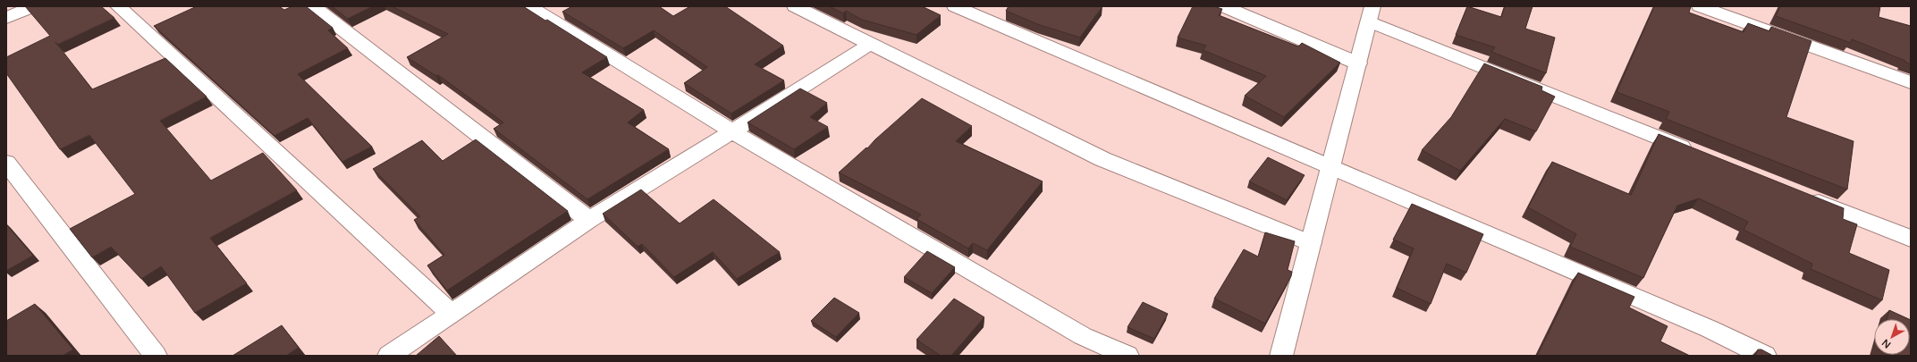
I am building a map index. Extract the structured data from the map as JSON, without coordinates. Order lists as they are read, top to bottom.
{
  "north": "bottom left"
}
